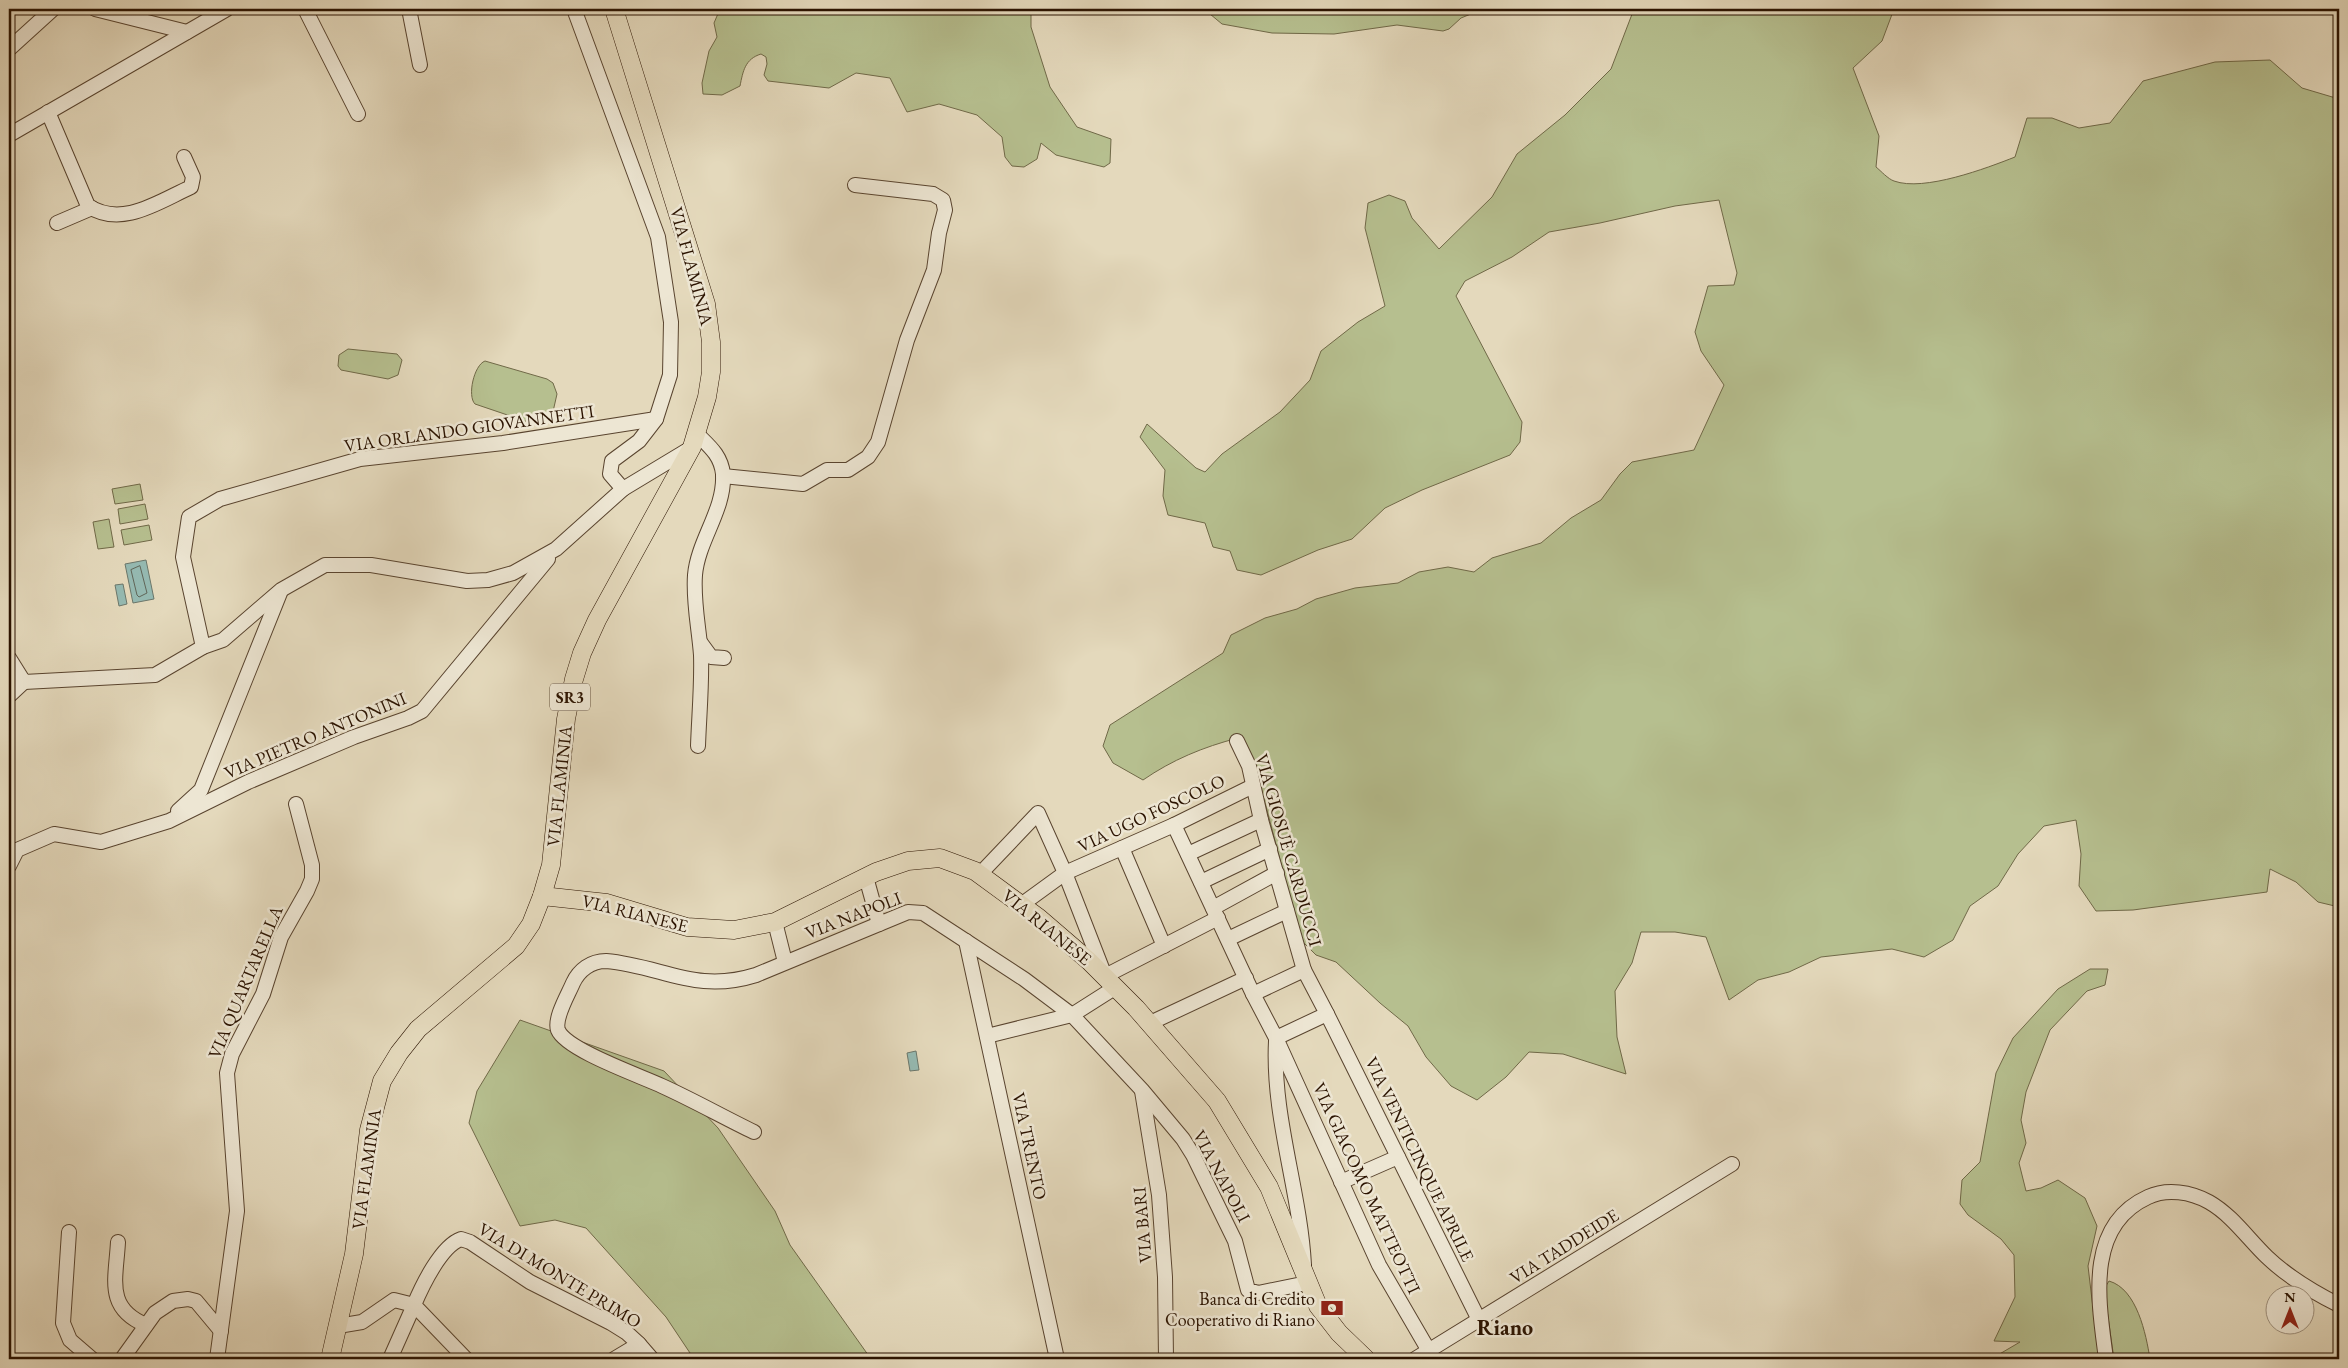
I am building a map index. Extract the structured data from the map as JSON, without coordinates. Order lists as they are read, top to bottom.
{
  "streets": {
    "main road": ["VIA FLAMINIA", "SR3", "VIA RIANESE"],
    "street": [
      "VIA ORLANDO GIOVANNETTI",
      "VIA PIETRO ANTONINI",
      "VIA UGO FOSCOLO",
      "VIA GIOSUÈ CARDUCCI",
      "VIA NAPOLI",
      "VIA QUARTARELLA",
      "VIA TRENTO",
      "VIA VENTICINQUE APRILE",
      "VIA GIACOMO MATTEOTTI",
      "VIA BARI",
      "VIA TADDEIDE",
      "VIA DI MONTE PRIMO"
    ]
  },
  "crossings": [
    ["VIA FLAMINIA", "VIA PIETRO ANTONINI"],
    ["VIA FLAMINIA", "VIA RIANESE"],
    ["VIA ORLANDO GIOVANNETTI", "VIA PIETRO ANTONINI"],
    ["VIA UGO FOSCOLO", "VIA GIOSUÈ CARDUCCI"],
    ["VIA UGO FOSCOLO", "VIA RIANESE"],
    ["VIA UGO FOSCOLO", "VIA GIACOMO MATTEOTTI"],
    ["VIA GIOSUÈ CARDUCCI", "VIA VENTICINQUE APRILE"],
    ["VIA RIANESE", "VIA NAPOLI"],
    ["VIA NAPOLI", "VIA TRENTO"],
    ["VIA NAPOLI", "VIA BARI"],
    ["VIA VENTICINQUE APRILE", "VIA TADDEIDE"],
    ["VIA GIACOMO MATTEOTTI", "VIA TADDEIDE"]
  ],
  "districts": ["Riano"],
  "places": {
    "bank": ["Banca di Credito Cooperativo di Riano"]
  },
  "north": "top"
}
